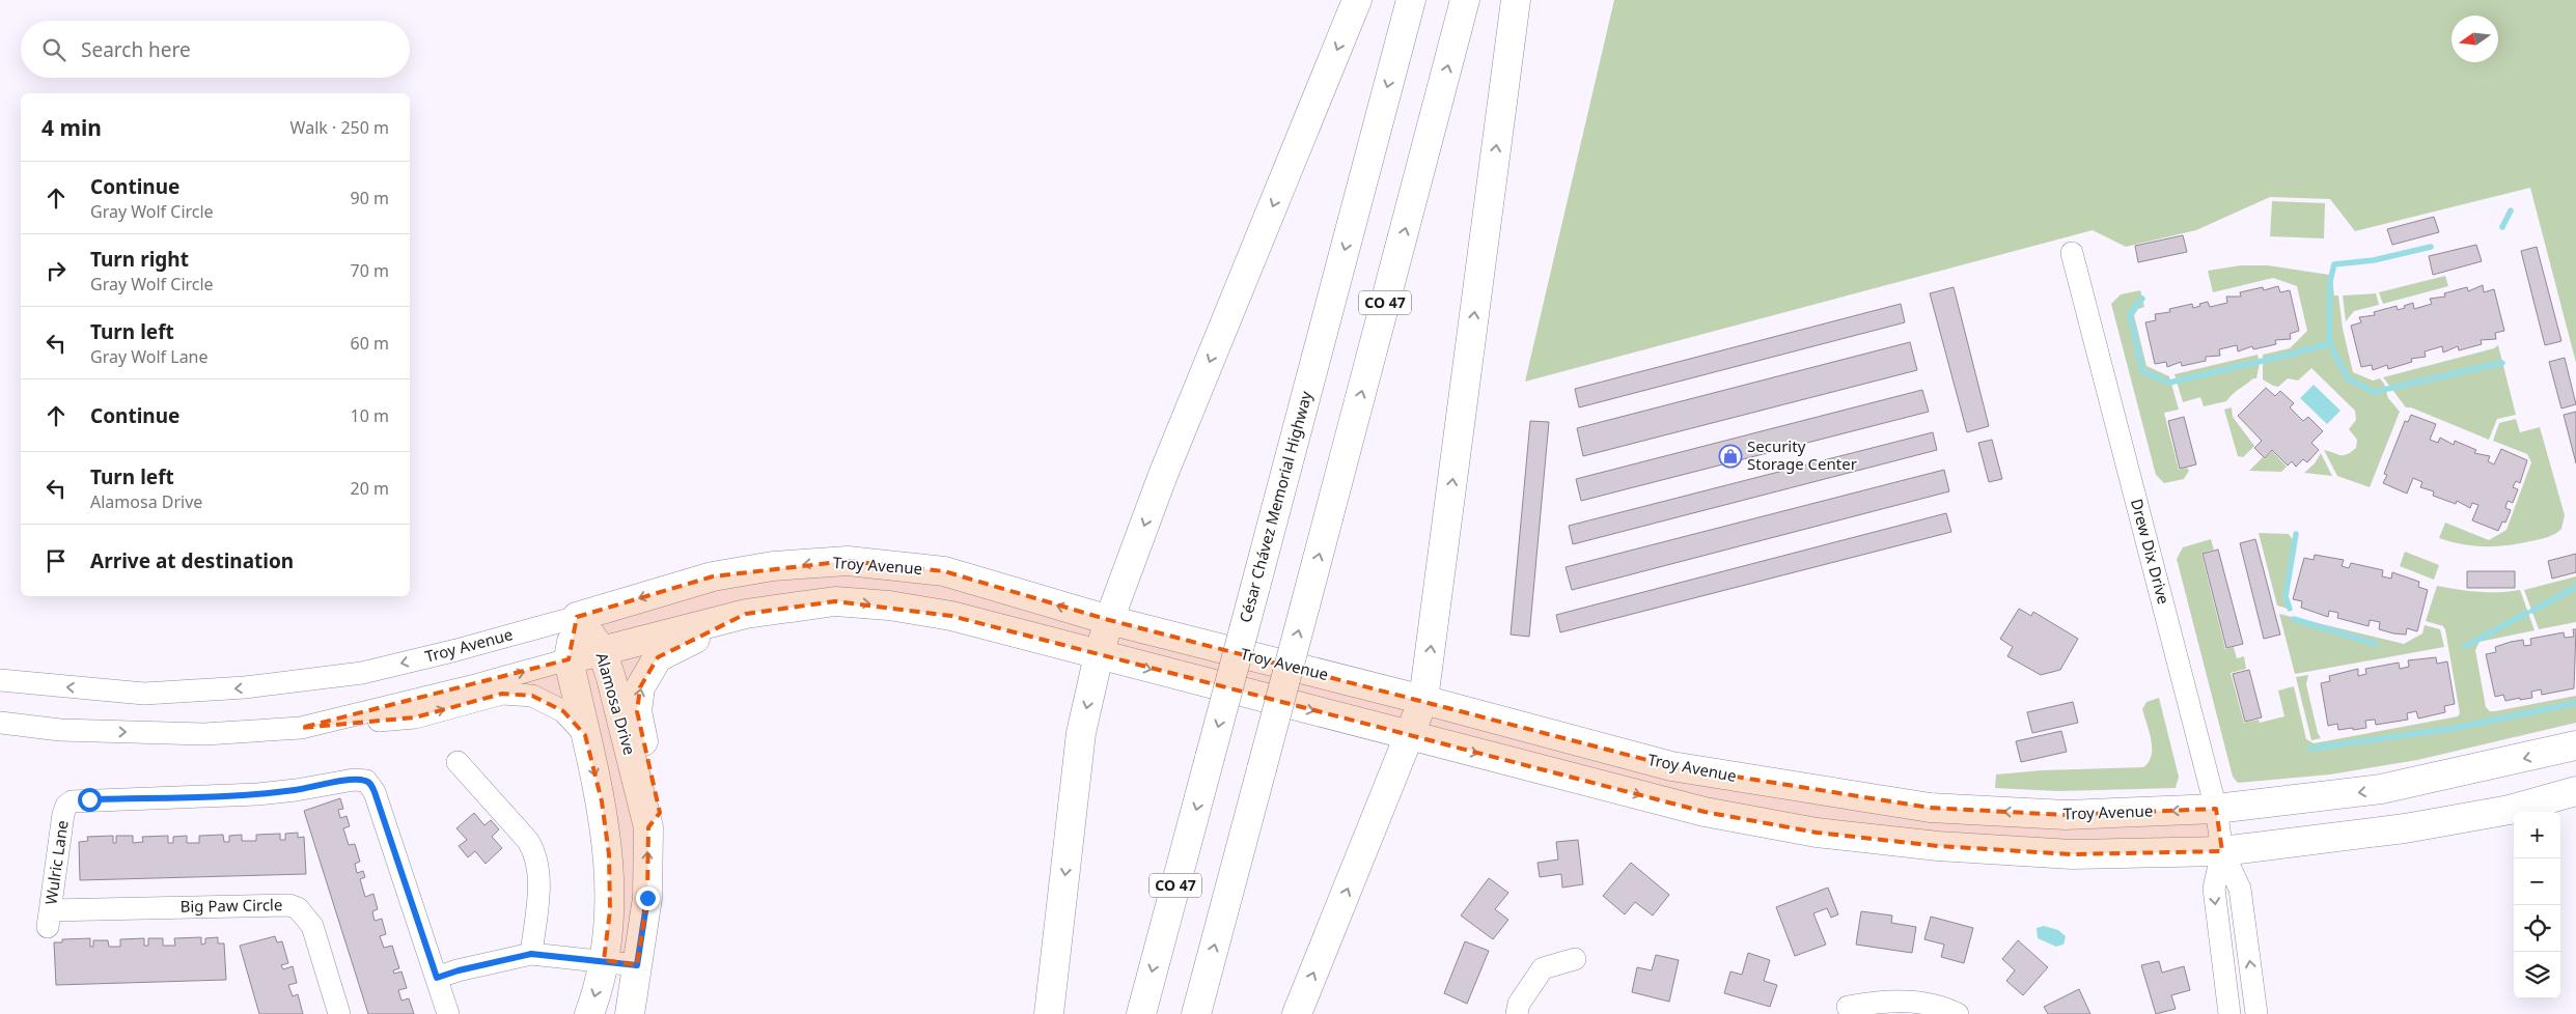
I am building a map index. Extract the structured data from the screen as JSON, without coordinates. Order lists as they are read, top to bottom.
{
  "streets": {
    "main road": [
      "CO 47",
      "César Chávez Memorial Highway",
      "Troy Avenue",
      "Alamosa Drive"
    ],
    "street": ["Drew Dix Drive", "Wulric Lane", "Big Paw Circle"]
  },
  "crossings": [
    ["Drew Dix Drive", "Troy Avenue"],
    ["Troy Avenue", "Alamosa Drive"],
    ["Wulric Lane", "Big Paw Circle"]
  ],
  "places": {
    "shop": ["Security Storage Center"]
  },
  "north": "left",
  "page": {
    "search": "Search here",
    "heading": ["4 min", "Walk · 250 m"],
    "list": [
      ["Continue", "Gray Wolf Circle", "90 m"],
      ["Turn right", "Gray Wolf Circle", "70 m"],
      ["Turn left", "Gray Wolf Lane", "60 m"],
      ["Continue", "10 m"],
      ["Turn left", "Alamosa Drive", "20 m"],
      "Arrive at destination"
    ],
    "map_buttons": ["+", "−"]
  }
}
